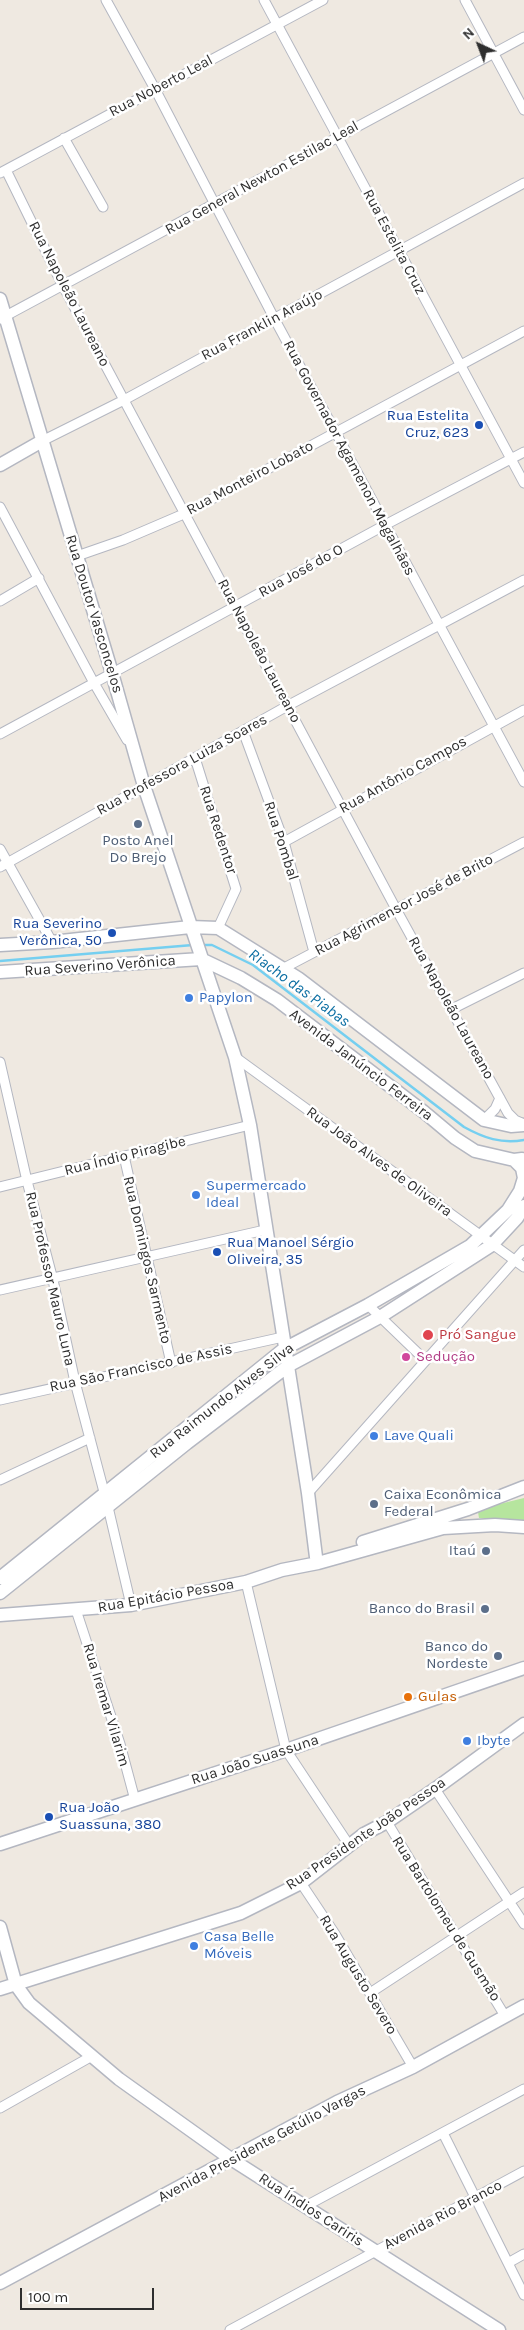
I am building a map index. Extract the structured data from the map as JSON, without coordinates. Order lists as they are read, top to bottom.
{
  "streets": {
    "main road": [
      "Rua Franklin Araújo",
      "Rua Doutor Vasconcelos",
      "Rua Severino Verônica",
      "Avenida Janúncio Ferreira",
      "Rua Raimundo Alves Silva",
      "Rua Epitácio Pessoa",
      "Rua João Suassuna",
      "Rua Presidente João Pessoa",
      "Avenida Presidente Getúlio Vargas",
      "Rua Índios Cariris"
    ],
    "street": [
      "Rua Noberto Leal",
      "Rua General Newton Estilac Leal",
      "Rua Estelita Cruz",
      "Rua Napoleão Laureano",
      "Rua Governador Agamenon Magalhães",
      "Rua Monteiro Lobato",
      "Rua José do O",
      "Rua Professora Luiza Soares",
      "Rua Antônio Campos",
      "Rua Redentor",
      "Rua Pombal",
      "Rua Agrimensor José de Brito",
      "Rua Índio Piragibe",
      "Rua João Alves de Oliveira",
      "Rua Domingos Sarmento",
      "Rua Professor Mauro Luna",
      "Rua São Francisco de Assis",
      "Rua Iremar Vilarim",
      "Rua Bartolomeu de Gusmão",
      "Rua Augusto Severo",
      "Avenida Rio Branco"
    ]
  },
  "crossings": [
    ["Rua Noberto Leal", "Rua Estelita Cruz"],
    ["Rua Noberto Leal", "Rua Napoleão Laureano"],
    ["Rua Noberto Leal", "Rua Governador Agamenon Magalhães"],
    ["Rua General Newton Estilac Leal", "Rua Estelita Cruz"],
    ["Rua General Newton Estilac Leal", "Rua Napoleão Laureano"],
    ["Rua General Newton Estilac Leal", "Rua Governador Agamenon Magalhães"],
    ["Rua General Newton Estilac Leal", "Rua Doutor Vasconcelos"],
    ["Rua Estelita Cruz", "Rua Franklin Araújo"],
    ["Rua Estelita Cruz", "Rua Monteiro Lobato"],
    ["Rua Estelita Cruz", "Rua José do O"],
    ["Rua Napoleão Laureano", "Rua Franklin Araújo"],
    ["Rua Napoleão Laureano", "Rua Monteiro Lobato"],
    ["Rua Napoleão Laureano", "Rua José do O"],
    ["Rua Napoleão Laureano", "Rua Professora Luiza Soares"],
    ["Rua Napoleão Laureano", "Rua Antônio Campos"],
    ["Rua Napoleão Laureano", "Rua Agrimensor José de Brito"],
    ["Rua Napoleão Laureano", "Avenida Janúncio Ferreira"],
    ["Rua Franklin Araújo", "Rua Governador Agamenon Magalhães"],
    ["Rua Franklin Araújo", "Rua Doutor Vasconcelos"],
    ["Rua Governador Agamenon Magalhães", "Rua Monteiro Lobato"],
    ["Rua Governador Agamenon Magalhães", "Rua José do O"],
    ["Rua Governador Agamenon Magalhães", "Rua Professora Luiza Soares"],
    ["Rua Governador Agamenon Magalhães", "Rua Antônio Campos"],
    ["Rua Monteiro Lobato", "Rua Doutor Vasconcelos"],
    ["Rua José do O", "Rua Doutor Vasconcelos"],
    ["Rua Doutor Vasconcelos", "Rua Professora Luiza Soares"],
    ["Rua Doutor Vasconcelos", "Rua Severino Verônica"],
    ["Rua Doutor Vasconcelos", "Avenida Janúncio Ferreira"],
    ["Rua Doutor Vasconcelos", "Rua Índio Piragibe"],
    ["Rua Doutor Vasconcelos", "Rua João Alves de Oliveira"],
    ["Rua Doutor Vasconcelos", "Rua São Francisco de Assis"],
    ["Rua Doutor Vasconcelos", "Rua Raimundo Alves Silva"],
    ["Rua Doutor Vasconcelos", "Rua Epitácio Pessoa"],
    ["Rua Professora Luiza Soares", "Rua Redentor"],
    ["Rua Professora Luiza Soares", "Rua Pombal"],
    ["Rua Antônio Campos", "Rua Pombal"],
    ["Rua Redentor", "Avenida Janúncio Ferreira"],
    ["Rua Pombal", "Rua Agrimensor José de Brito"],
    ["Rua Agrimensor José de Brito", "Avenida Janúncio Ferreira"],
    ["Rua Severino Verônica", "Avenida Janúncio Ferreira"],
    ["Avenida Janúncio Ferreira", "Rua Raimundo Alves Silva"],
    ["Rua Índio Piragibe", "Rua Domingos Sarmento"],
    ["Rua Índio Piragibe", "Rua Professor Mauro Luna"],
    ["Rua João Alves de Oliveira", "Rua Raimundo Alves Silva"],
    ["Rua Domingos Sarmento", "Rua São Francisco de Assis"],
    ["Rua Professor Mauro Luna", "Rua São Francisco de Assis"],
    ["Rua Professor Mauro Luna", "Rua Raimundo Alves Silva"],
    ["Rua Professor Mauro Luna", "Rua Epitácio Pessoa"],
    ["Rua São Francisco de Assis", "Rua Raimundo Alves Silva"],
    ["Rua Epitácio Pessoa", "Rua Iremar Vilarim"],
    ["Rua Iremar Vilarim", "Rua João Suassuna"],
    ["Rua Presidente João Pessoa", "Rua Bartolomeu de Gusmão"],
    ["Rua Presidente João Pessoa", "Rua Augusto Severo"],
    ["Rua Presidente João Pessoa", "Rua Índios Cariris"],
    ["Rua Bartolomeu de Gusmão", "Avenida Presidente Getúlio Vargas"],
    ["Rua Augusto Severo", "Avenida Presidente Getúlio Vargas"],
    ["Avenida Presidente Getúlio Vargas", "Rua Índios Cariris"],
    ["Rua Índios Cariris", "Avenida Rio Branco"]
  ],
  "water": ["Riacho das Piabas"],
  "places": [
    "Rua Estelita Cruz, 623",
    "Posto Anel Do Brejo",
    "Rua Severino Verônica, 50",
    "Papylon",
    "Supermercado Ideal",
    "Rua Manoel Sérgio Oliveira, 35",
    "Pró Sangue",
    "Sedução",
    "Lave Quali",
    "Caixa Econômica Federal",
    "Itaú",
    "Banco do Brasil",
    "Banco do Nordeste",
    "Gulas",
    "Ibyte",
    "Rua João Suassuna, 380",
    "Casa Belle Móveis"
  ],
  "scale_bar": "100 m",
  "north": "top left"
}
